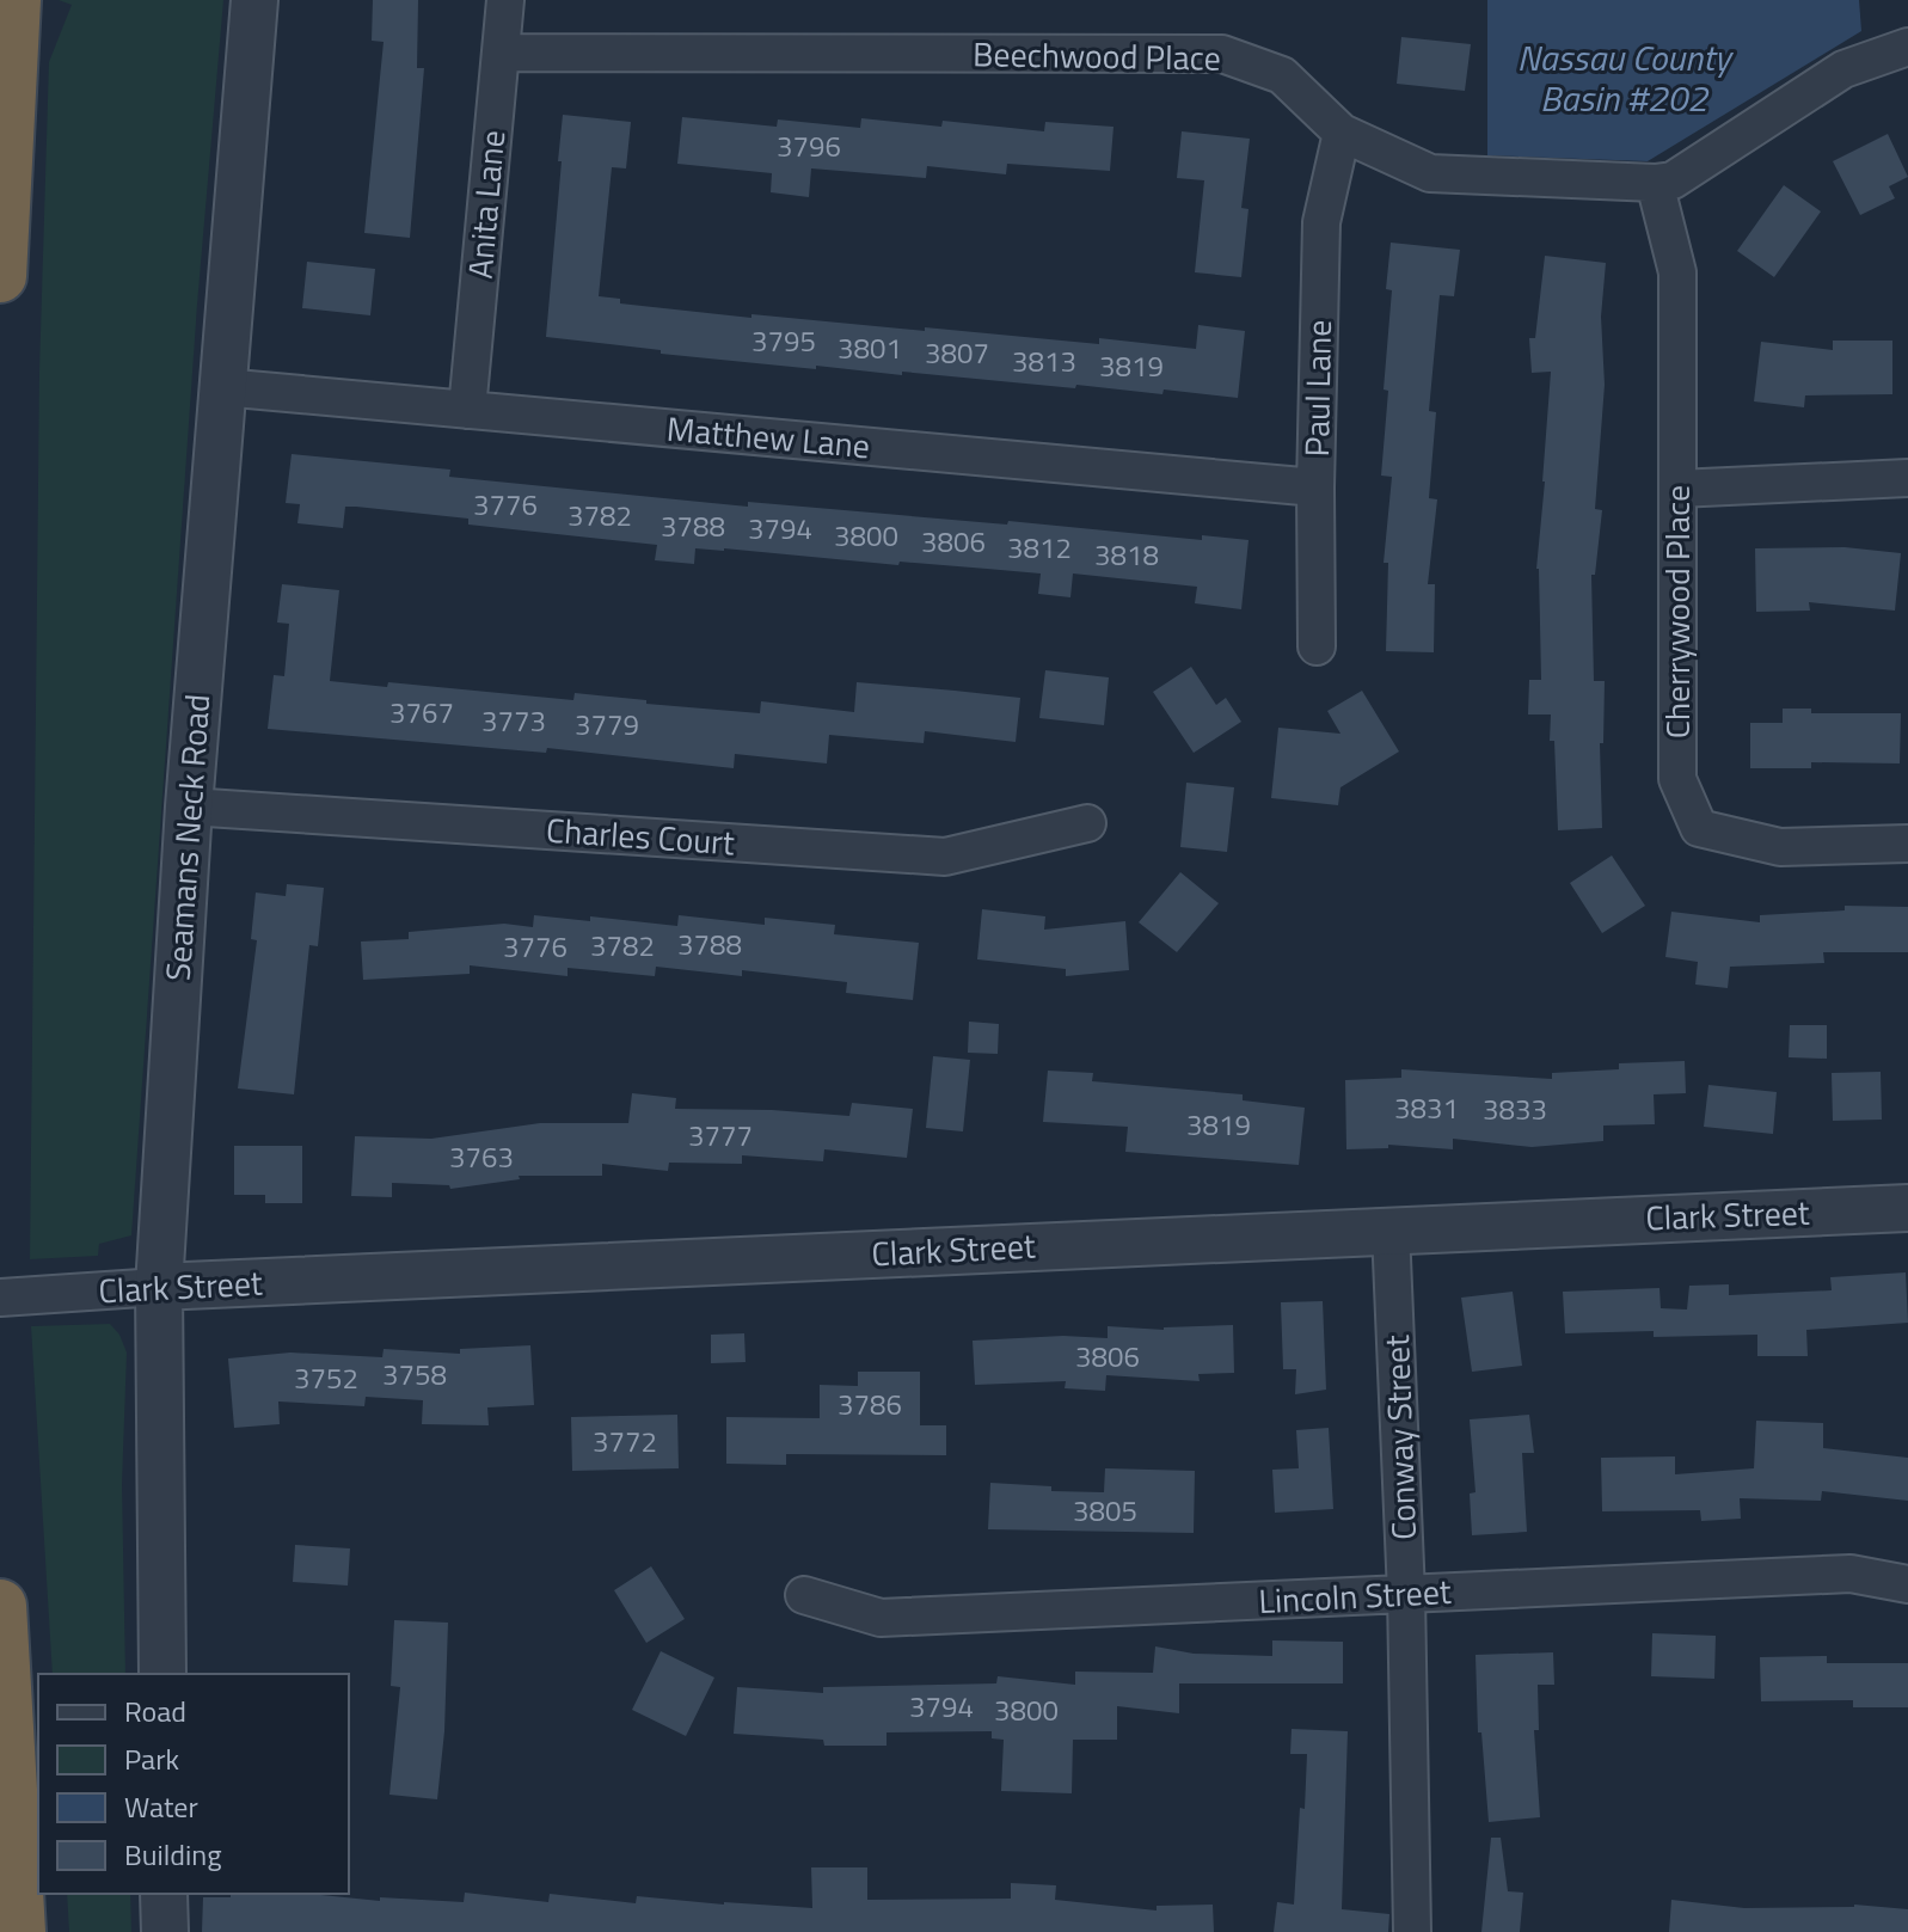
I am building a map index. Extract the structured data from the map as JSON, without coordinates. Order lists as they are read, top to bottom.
{
  "streets": {
    "street": [
      "Beechwood Place",
      "Anita Lane",
      "Paul Lane",
      "Matthew Lane",
      "Cherrywood Place",
      "Charles Court",
      "Seamans Neck Road",
      "Clark Street",
      "Conway Street",
      "Lincoln Street"
    ]
  },
  "crossings": [
    ["Beechwood Place", "Anita Lane"],
    ["Beechwood Place", "Paul Lane"],
    ["Beechwood Place", "Cherrywood Place"],
    ["Anita Lane", "Matthew Lane"],
    ["Paul Lane", "Matthew Lane"],
    ["Matthew Lane", "Seamans Neck Road"],
    ["Charles Court", "Seamans Neck Road"],
    ["Seamans Neck Road", "Clark Street"],
    ["Clark Street", "Conway Street"],
    ["Conway Street", "Lincoln Street"]
  ],
  "water": ["Nassau County Basin #202"],
  "house_numbers": [
    "3796",
    "3795",
    "3801",
    "3807",
    "3813",
    "3819",
    "3776",
    "3782",
    "3788",
    "3794",
    "3800",
    "3806",
    "3812",
    "3818",
    "3767",
    "3773",
    "3779",
    "3788",
    "3782",
    "3776",
    "3831",
    "3833",
    "3819",
    "3777",
    "3763",
    "3806",
    "3758",
    "3752",
    "3786",
    "3772",
    "3805",
    "3794",
    "3800"
  ],
  "legend": [
    "Road",
    "Park",
    "Water",
    "Building"
  ]
}
